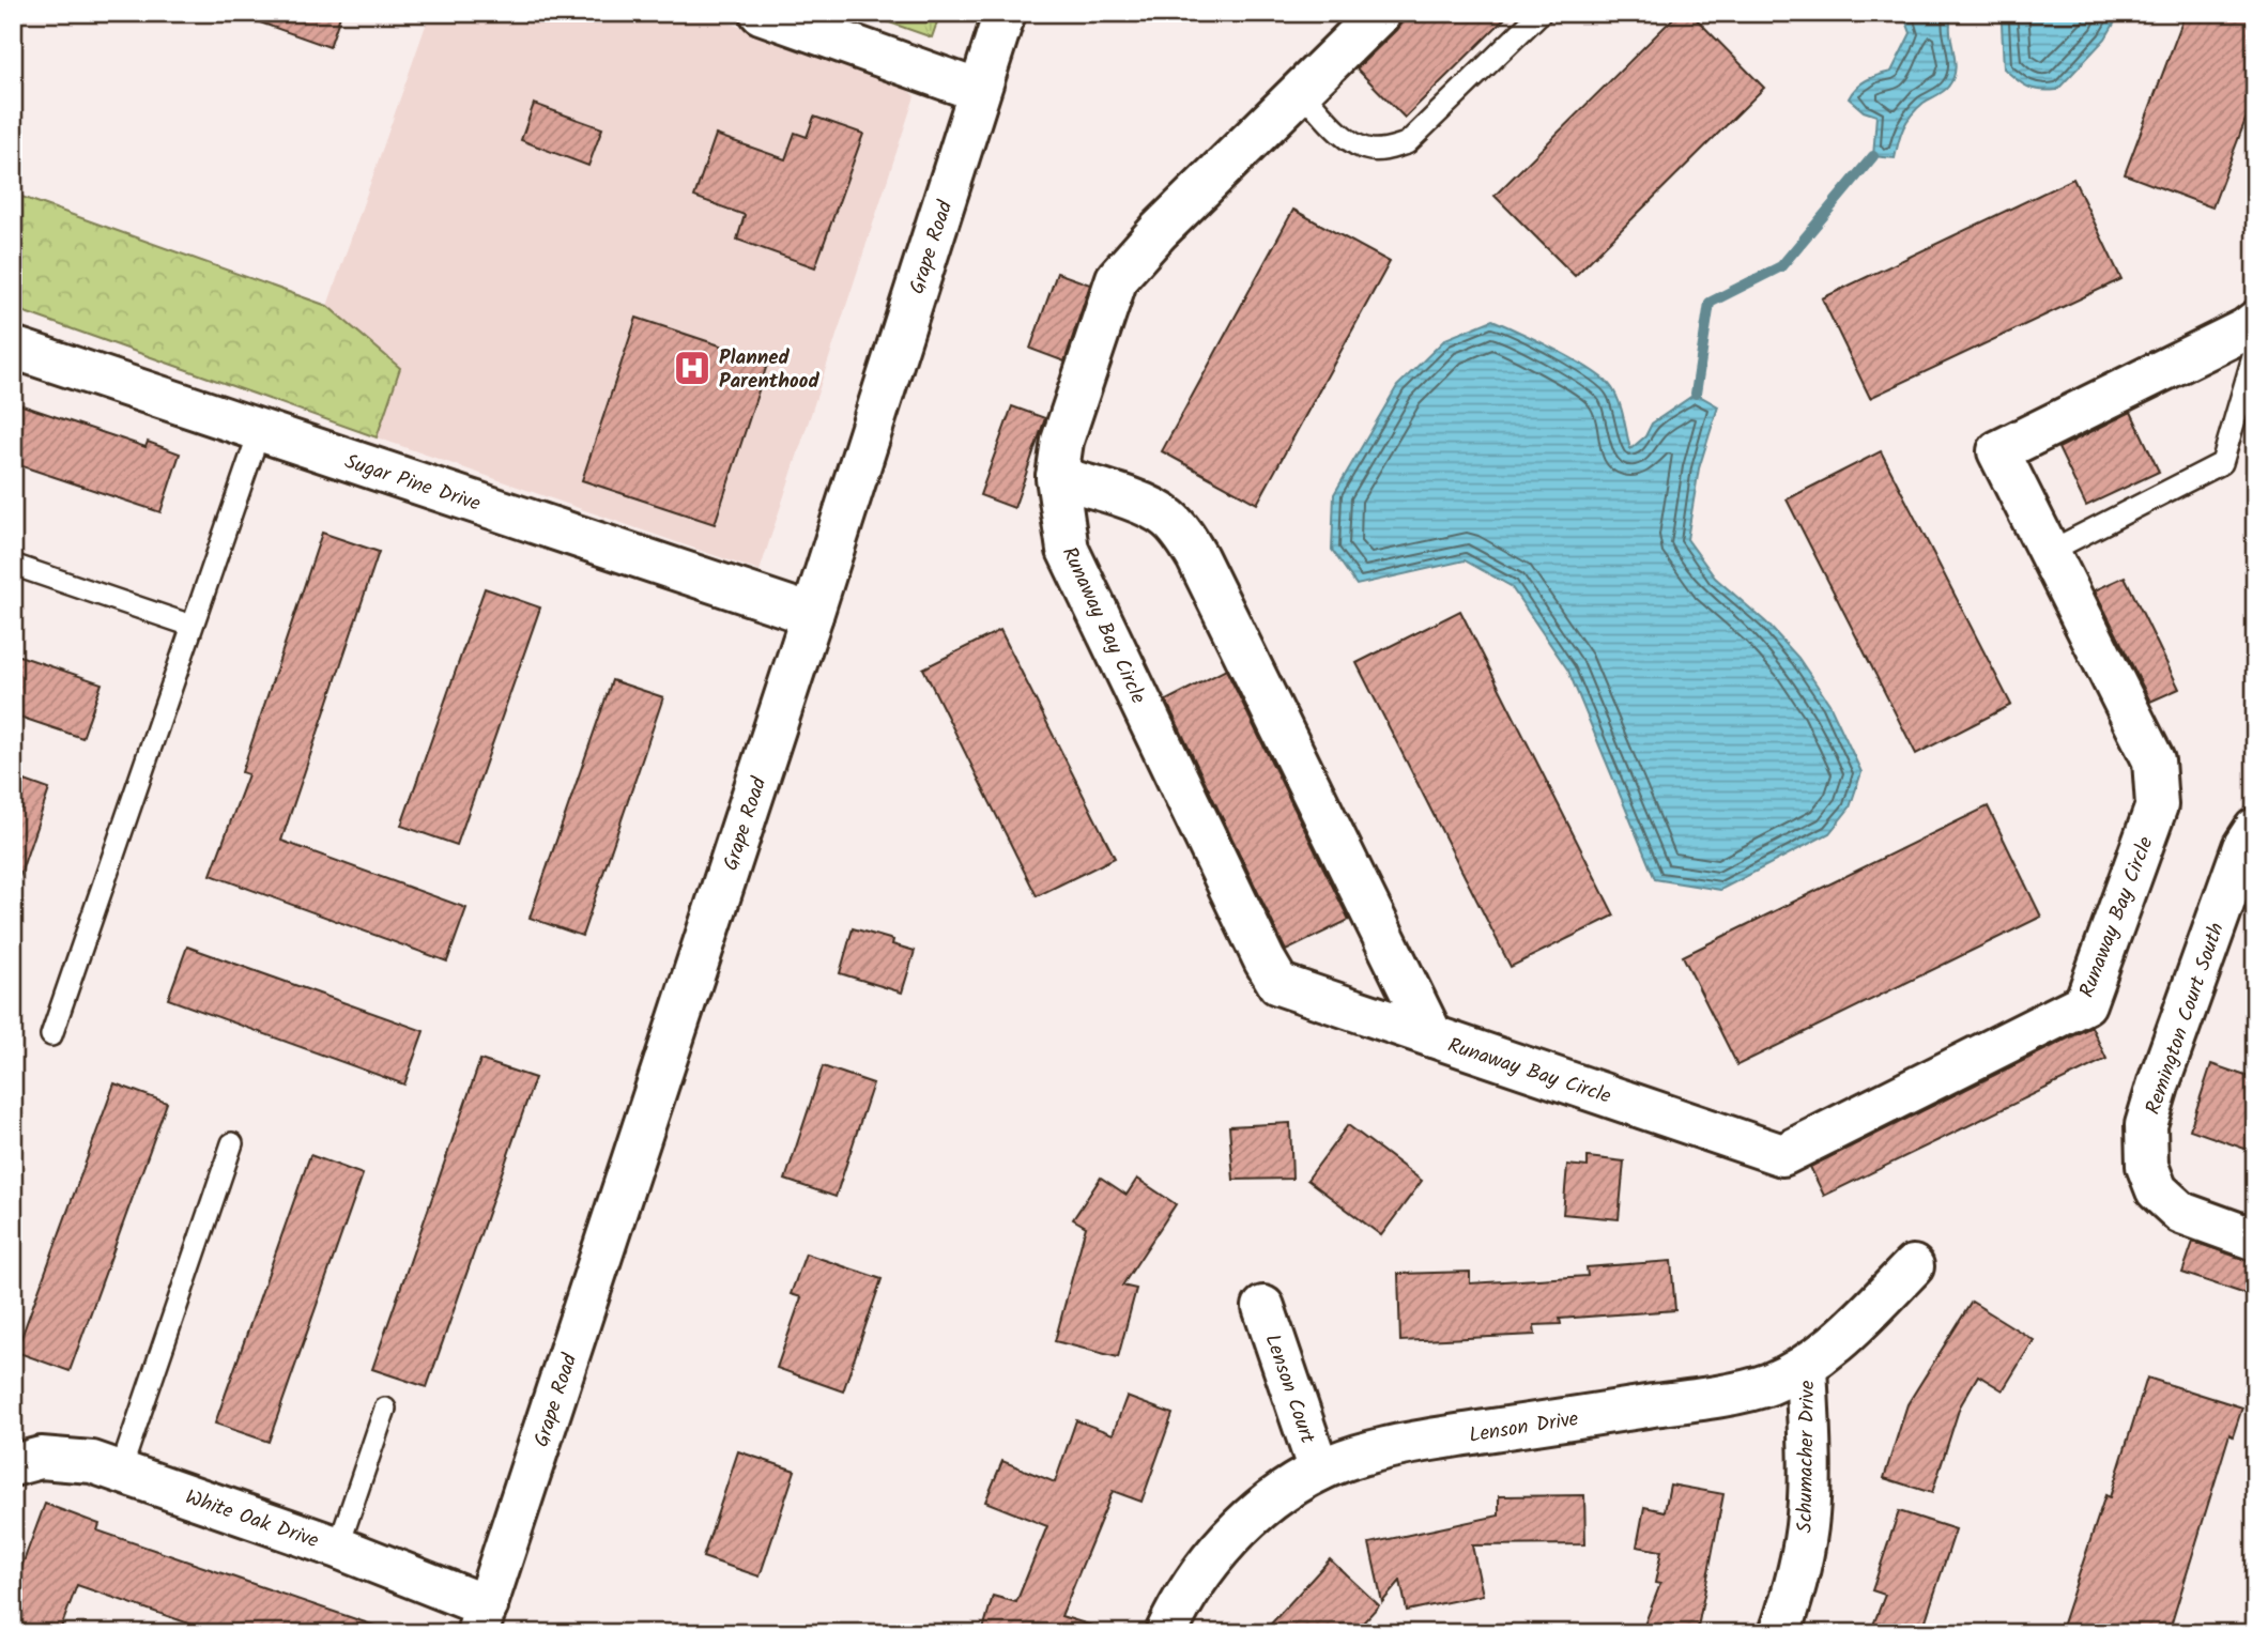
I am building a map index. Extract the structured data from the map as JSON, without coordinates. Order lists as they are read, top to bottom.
{
  "streets": {
    "street": [
      "Grape Road",
      "Sugar Pine Drive",
      "Runaway Bay Circle",
      "Remington Court South",
      "Lenson Court",
      "Lenson Drive",
      "Schumacher Drive",
      "White Oak Drive"
    ]
  },
  "crossings": [
    ["Grape Road", "Sugar Pine Drive"],
    ["Grape Road", "White Oak Drive"],
    ["Lenson Court", "Lenson Drive"],
    ["Lenson Drive", "Schumacher Drive"]
  ],
  "places": {
    "hospital": ["Planned Parenthood"]
  }
}
